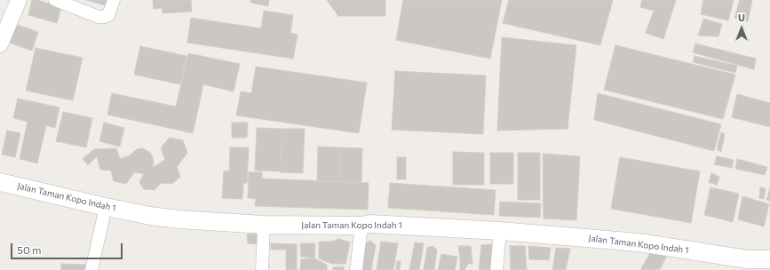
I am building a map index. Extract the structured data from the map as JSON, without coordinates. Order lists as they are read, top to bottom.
{
  "streets": {
    "main road": ["Jalan Taman Kopo Indah 1"]
  },
  "scale_bar": "50 m",
  "north": "top"
}
